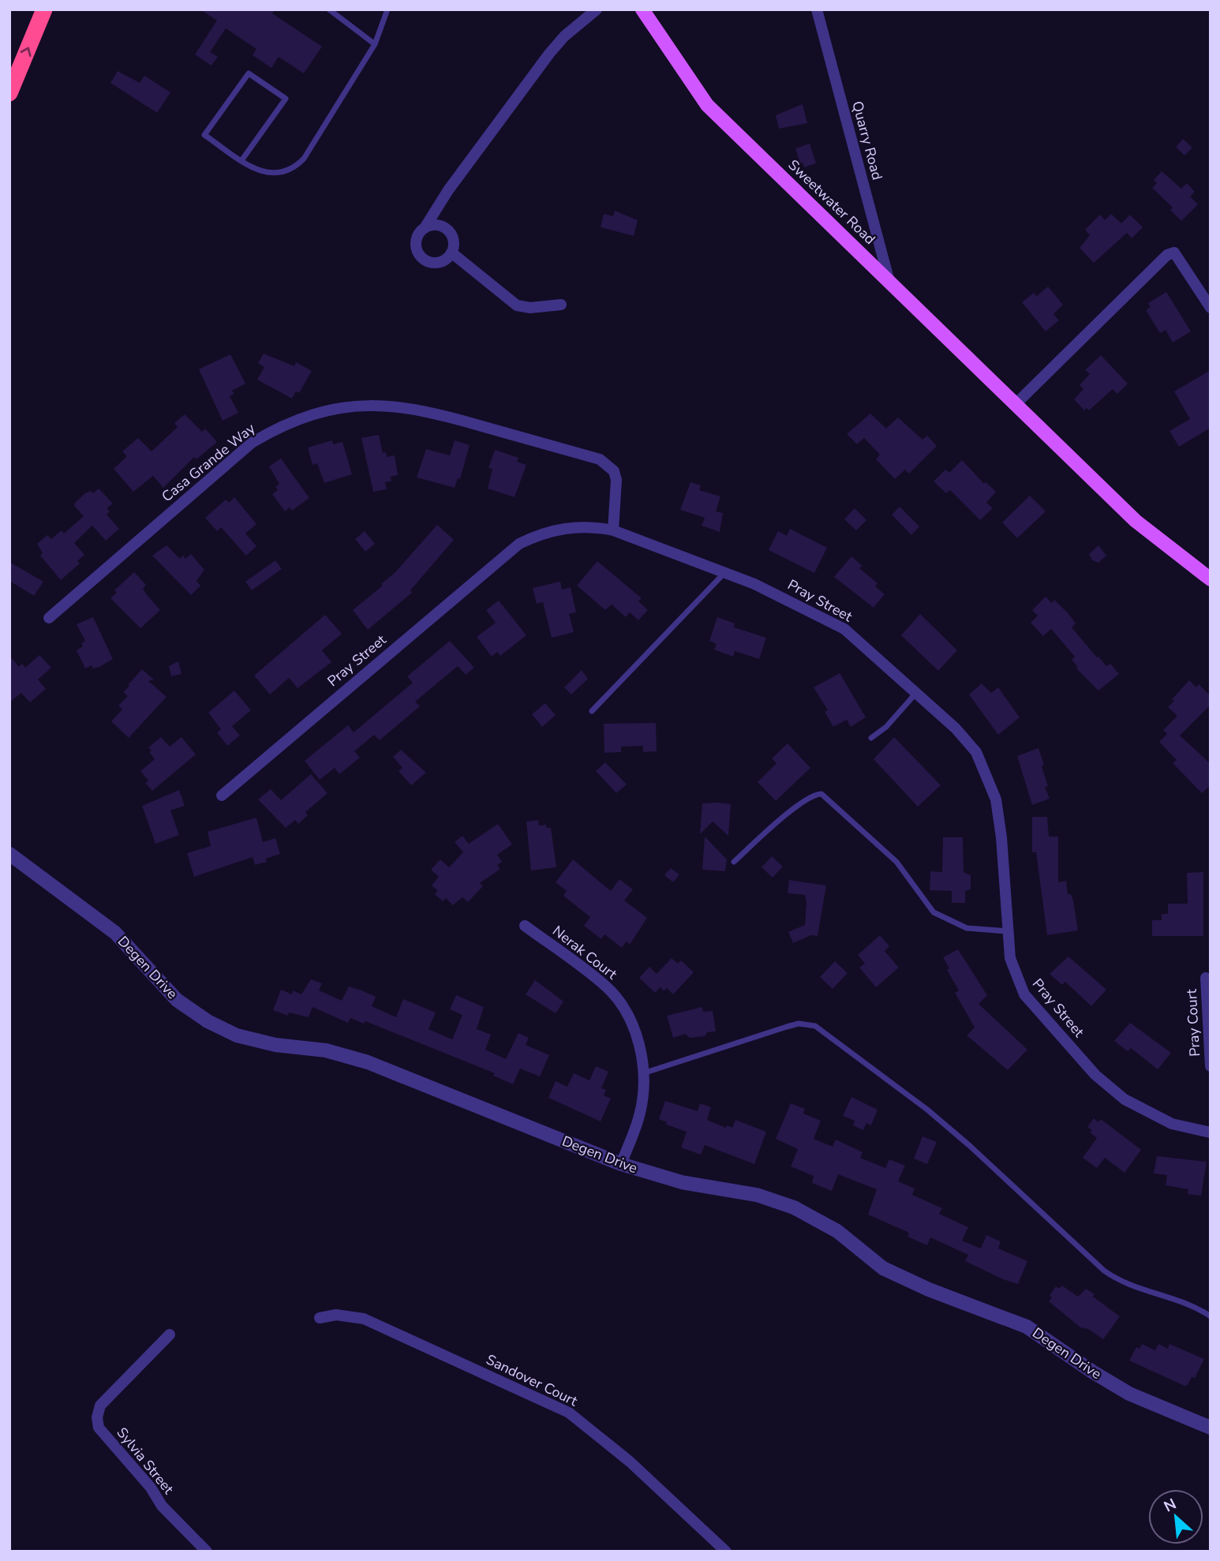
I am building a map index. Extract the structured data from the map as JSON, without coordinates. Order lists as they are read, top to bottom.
{
  "streets": {
    "main road": ["Sweetwater Road"],
    "street": [
      "Quarry Road",
      "Casa Grande Way",
      "Pray Street",
      "Nerak Court",
      "Degen Drive",
      "Pray Court",
      "Sandover Court",
      "Sylvia Street"
    ]
  },
  "crossings": [
    ["Quarry Road", "Sweetwater Road"],
    ["Casa Grande Way", "Pray Street"],
    ["Nerak Court", "Degen Drive"]
  ],
  "north": "top left"
}
